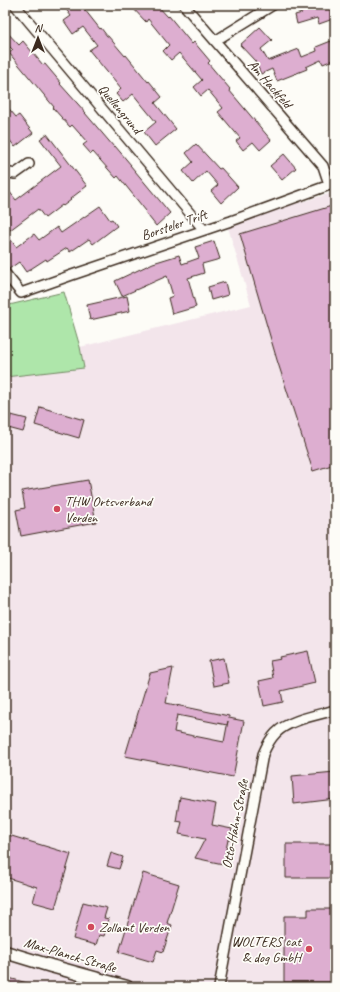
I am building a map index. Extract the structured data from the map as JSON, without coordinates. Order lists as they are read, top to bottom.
{
  "streets": {
    "street": [
      "Am Hackfeld",
      "Quellengrund",
      "Borsteler Trift",
      "Otto-Hahn-Straße",
      "Max-Planck-Straße"
    ]
  },
  "crossings": [
    ["Am Hackfeld", "Borsteler Trift"],
    ["Quellengrund", "Borsteler Trift"]
  ],
  "places": ["THW Ortsverband Verden", "Zollamt Verden", "WOLTERS cat & dog GmbH"],
  "north": "top"
}
